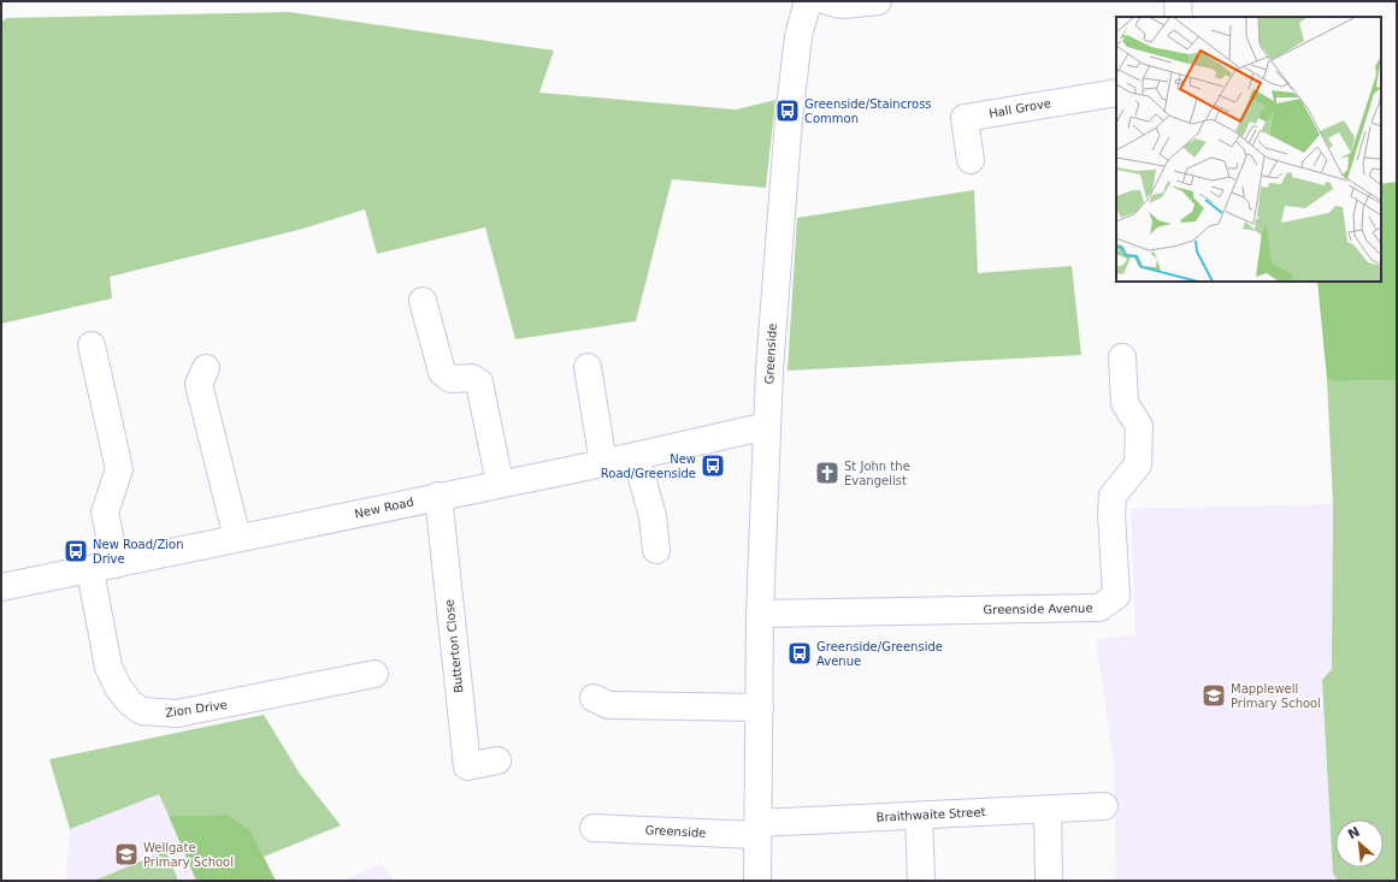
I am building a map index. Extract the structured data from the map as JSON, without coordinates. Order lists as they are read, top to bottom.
{
  "streets": {
    "street": [
      "Hall Grove",
      "Greenside",
      "New Road",
      "Greenside Avenue",
      "Butterton Close",
      "Zion Drive",
      "Braithwaite Street"
    ]
  },
  "crossings": [
    ["Greenside", "New Road"],
    ["Greenside", "Greenside Avenue"],
    ["Greenside", "Braithwaite Street"],
    ["New Road", "Butterton Close"],
    ["New Road", "Zion Drive"]
  ],
  "places": {
    "bus stop": [
      "Greenside/Staincross Common",
      "New Road/Greenside",
      "New Road/Zion Drive",
      "Greenside/Greenside Avenue"
    ],
    "church": ["St John the Evangelist"],
    "school or university": ["Mapplewell Primary School", "Wellgate Primary School"]
  },
  "north": "top left"
}
